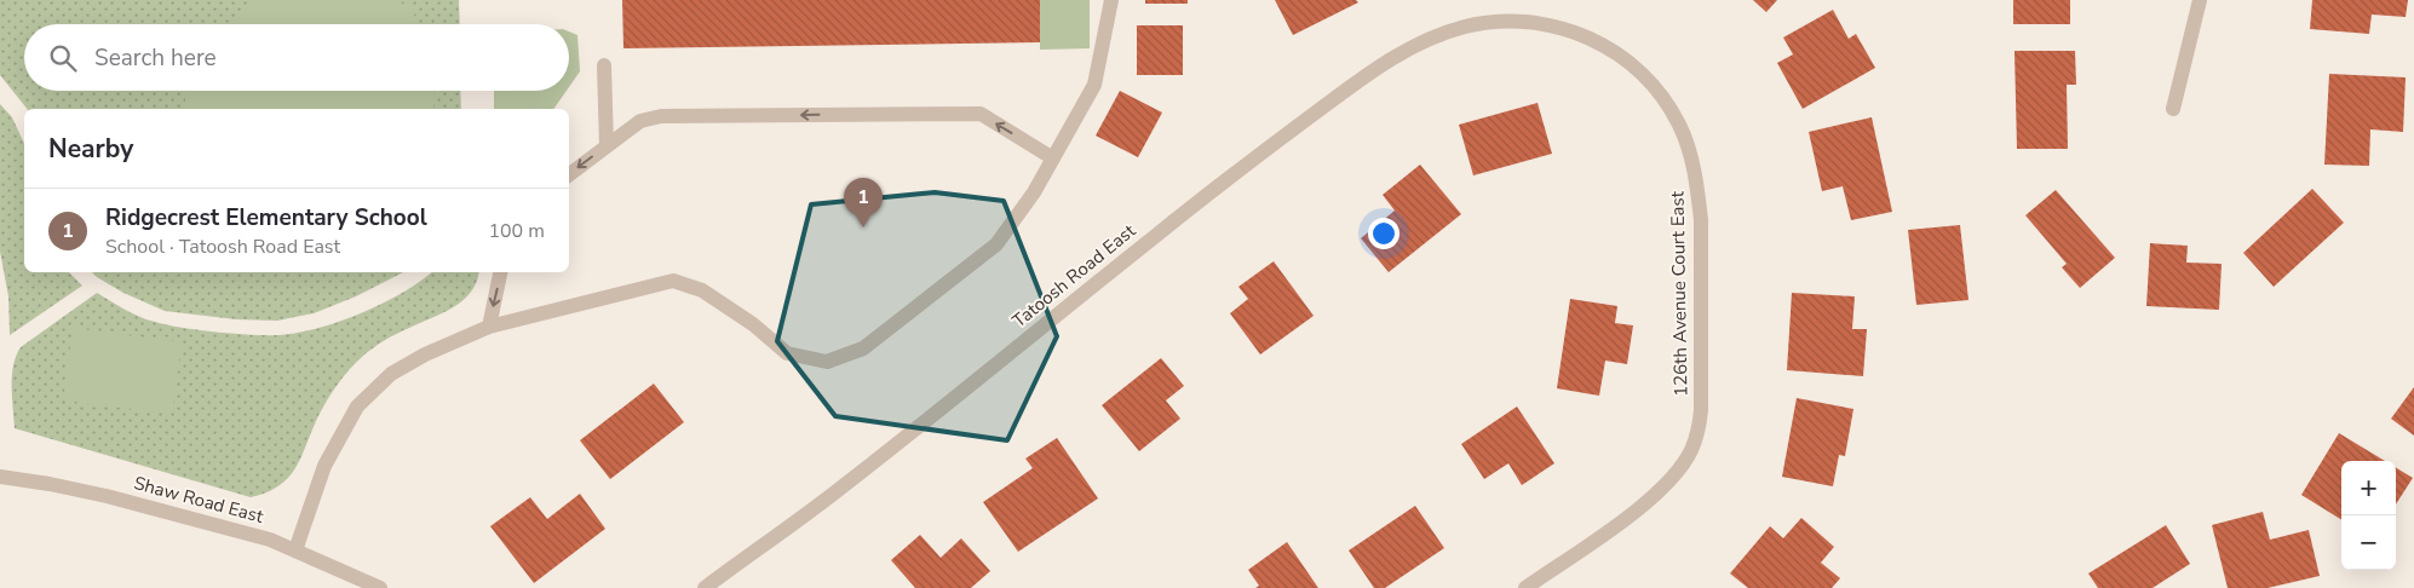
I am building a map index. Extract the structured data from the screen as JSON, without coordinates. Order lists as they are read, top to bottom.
{
  "streets": {
    "street": ["Tatoosh Road East", "126th Avenue Court East", "Shaw Road East"]
  },
  "crossings": [
    ["Tatoosh Road East", "126th Avenue Court East"]
  ],
  "page": {
    "search": "Search here",
    "heading": "Nearby",
    "pins": "1",
    "list": [
      {
        "mark": "1",
        "name": "Ridgecrest Elementary School",
        "note": "School · Tatoosh Road East",
        "value": "100 m"
      }
    ],
    "map_buttons": ["+", "−"]
  }
}
